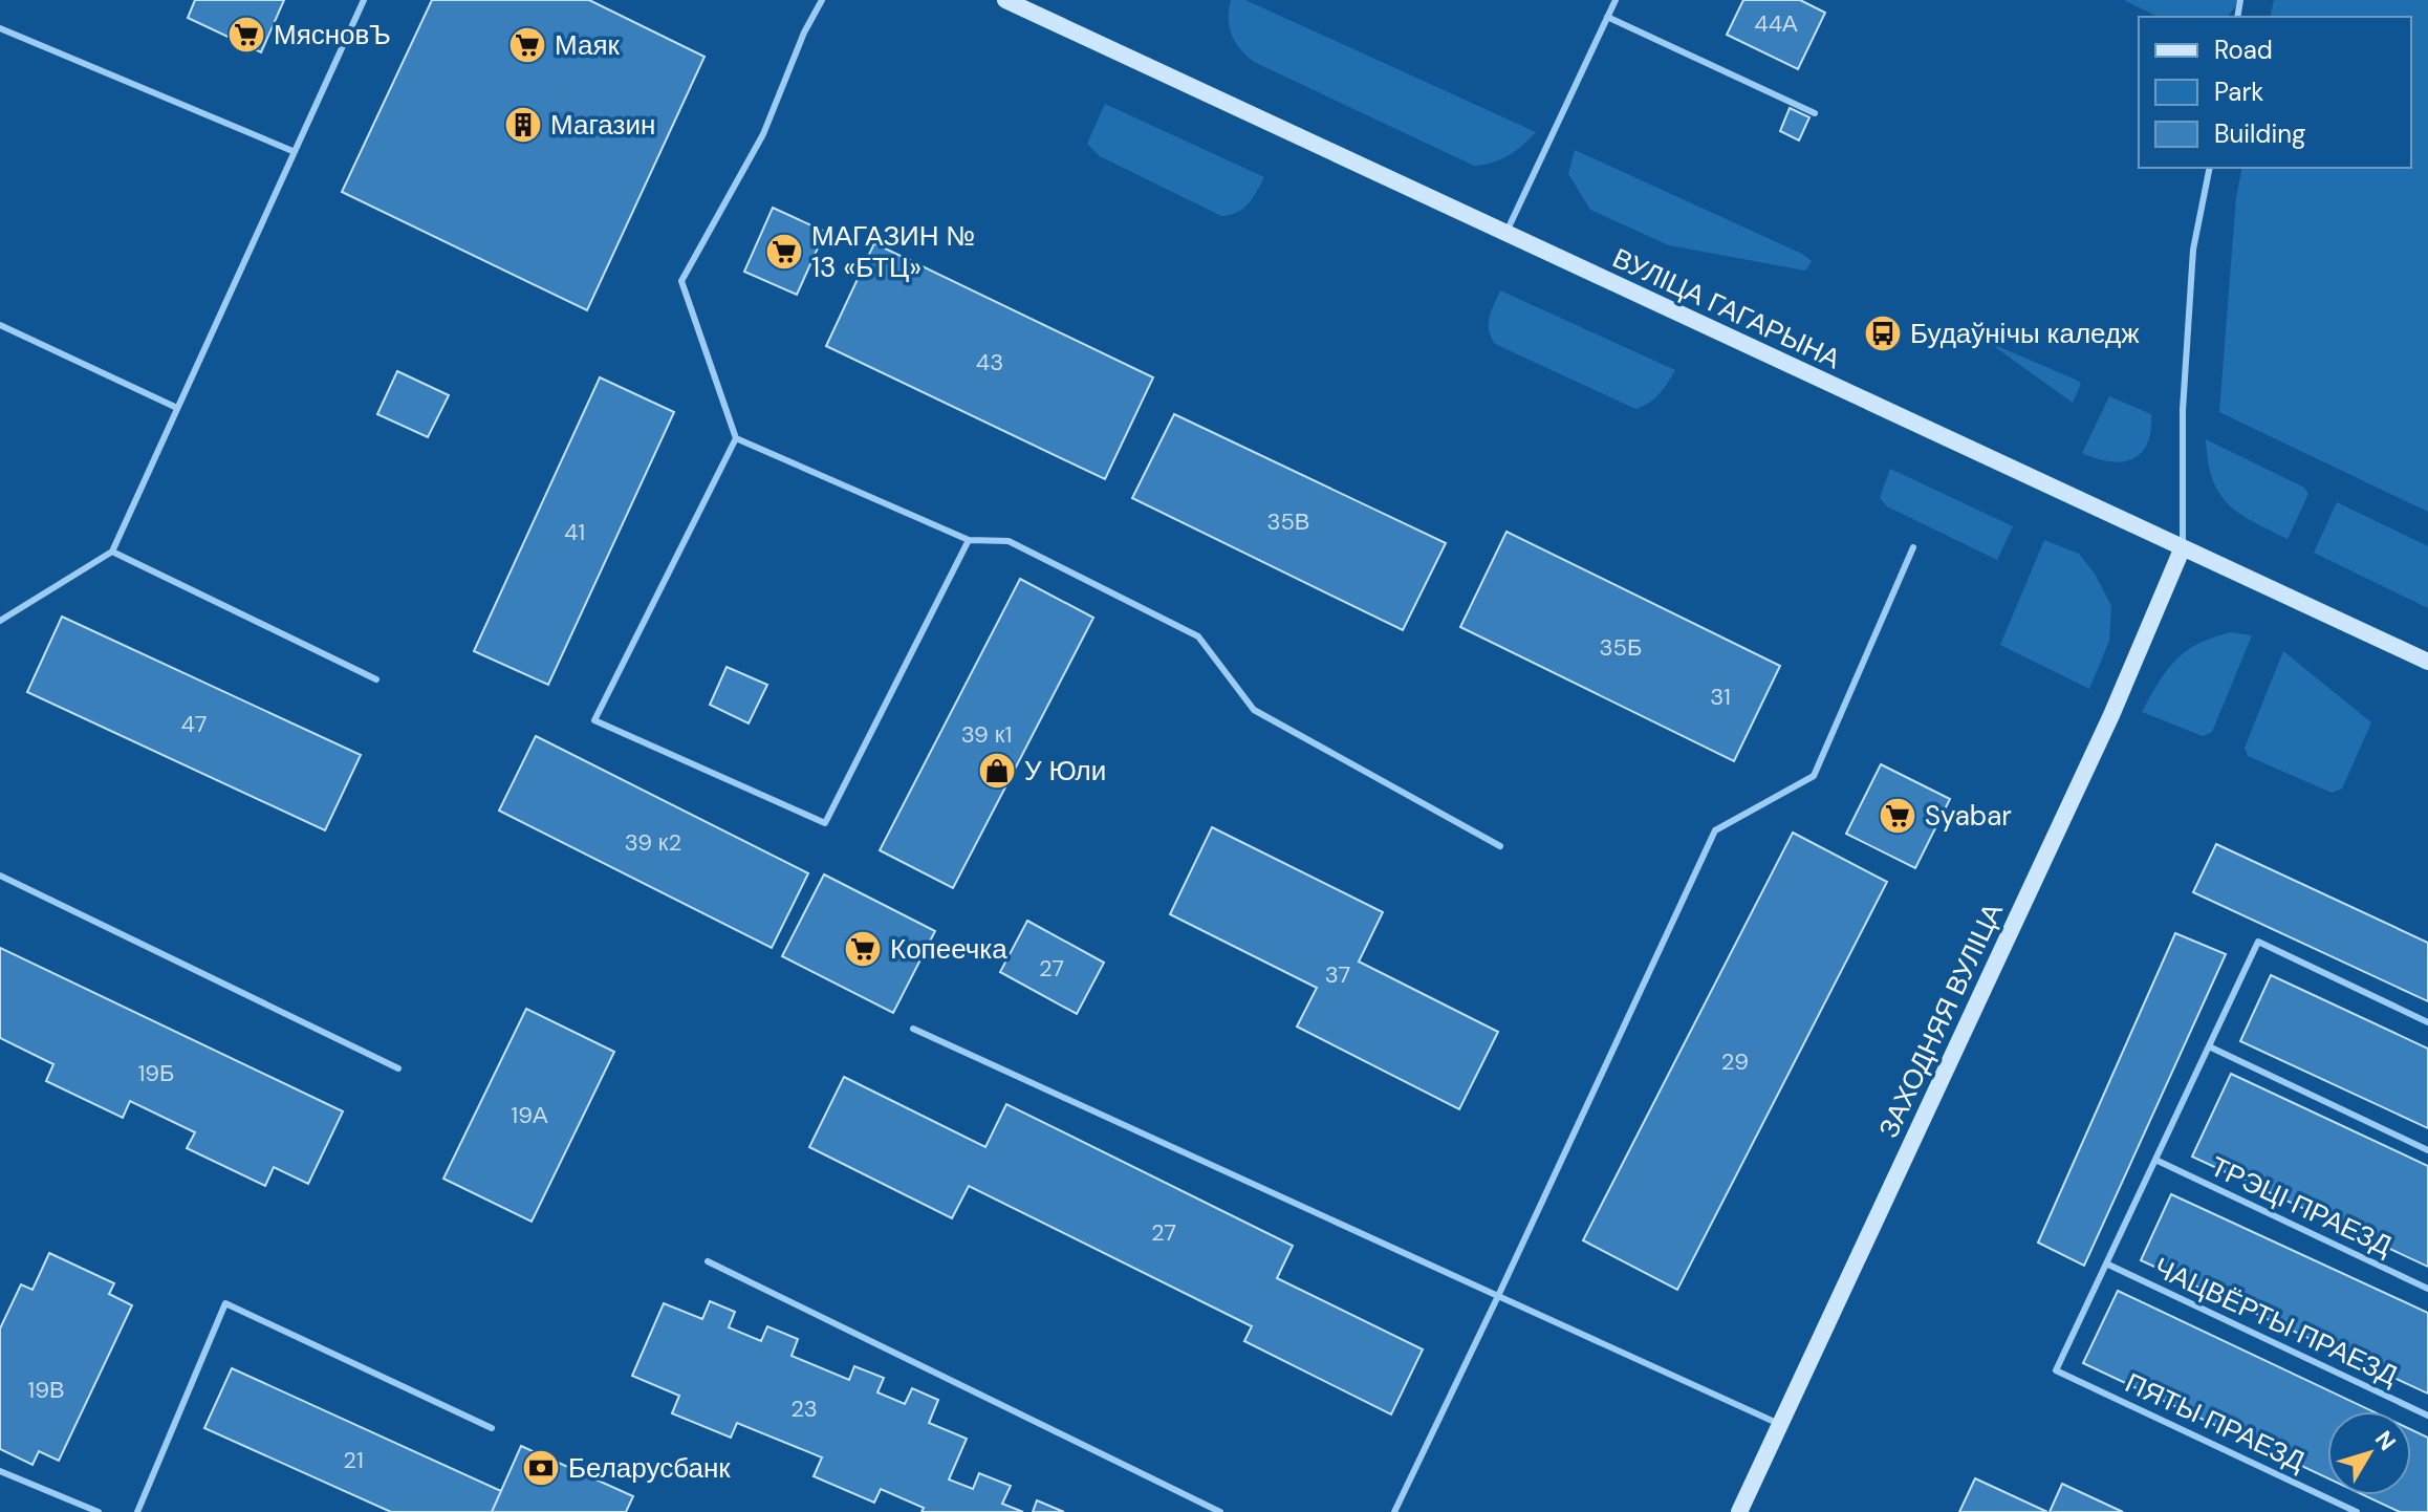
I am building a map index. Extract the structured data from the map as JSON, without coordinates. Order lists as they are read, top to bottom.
{
  "streets": {
    "main road": ["ВУЛІЦА ГАГАРЫНА", "ЗАХОДНЯЯ ВУЛІЦА"],
    "lane": ["ТРЭЦІ ПРАЕЗД", "ЧАЦВЁРТЫ ПРАЕЗД", "ПЯТЫ ПРАЕЗД"]
  },
  "crossings": [
    ["ВУЛІЦА ГАГАРЫНА", "ЗАХОДНЯЯ ВУЛІЦА"],
    ["ЧАЦВЁРТЫ ПРАЕЗД", "ПЯТЫ ПРАЕЗД"]
  ],
  "places": {
    "supermarket": [
      "МясновЪ",
      "Маяк",
      "МАГАЗИН № 13 «БТЦ»",
      "Syabar",
      "Копеечка"
    ],
    "building": ["Магазин"],
    "bus stop": ["Будаўнічы каледж"],
    "shop": ["У Юли"],
    "bank": ["Беларусбанк"]
  },
  "house_numbers": [
    "44А",
    "43",
    "35В",
    "41",
    "35Б",
    "31",
    "47",
    "39 к1",
    "39 к2",
    "27",
    "37",
    "29",
    "19Б",
    "19А",
    "27",
    "19В",
    "23",
    "21"
  ],
  "legend": ["Road", "Park", "Building"],
  "north": "top right"
}
